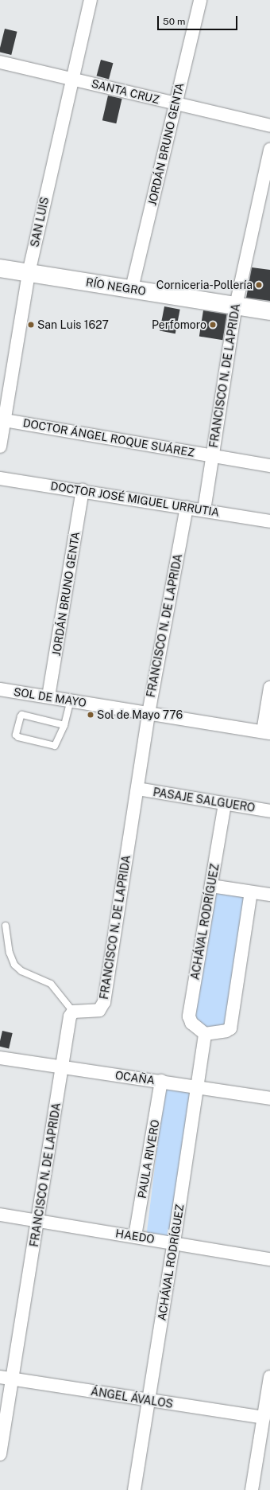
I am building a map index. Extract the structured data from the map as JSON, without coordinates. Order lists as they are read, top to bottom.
{
  "streets": {
    "street": [
      "SANTA CRUZ",
      "JORDÁN BRUNO GENTA",
      "SAN LUIS",
      "RÍO NEGRO",
      "FRANCISCO N. DE LAPRIDA",
      "DOCTOR ÁNGEL ROQUE SUÁREZ",
      "DOCTOR JOSÉ MIGUEL URRUTIA",
      "SOL DE MAYO",
      "PASAJE SALGUERO",
      "ACHÁVAL RODRÍGUEZ",
      "OCAÑA",
      "PAULA RIVERO",
      "HAEDO",
      "ÁNGEL ÁVALOS"
    ]
  },
  "crossings": [
    ["SANTA CRUZ", "JORDÁN BRUNO GENTA"],
    ["SANTA CRUZ", "SAN LUIS"],
    ["JORDÁN BRUNO GENTA", "RÍO NEGRO"],
    ["JORDÁN BRUNO GENTA", "DOCTOR JOSÉ MIGUEL URRUTIA"],
    ["JORDÁN BRUNO GENTA", "SOL DE MAYO"],
    ["SAN LUIS", "RÍO NEGRO"],
    ["SAN LUIS", "DOCTOR ÁNGEL ROQUE SUÁREZ"],
    ["RÍO NEGRO", "FRANCISCO N. DE LAPRIDA"],
    ["FRANCISCO N. DE LAPRIDA", "DOCTOR ÁNGEL ROQUE SUÁREZ"],
    ["FRANCISCO N. DE LAPRIDA", "DOCTOR JOSÉ MIGUEL URRUTIA"],
    ["FRANCISCO N. DE LAPRIDA", "SOL DE MAYO"],
    ["FRANCISCO N. DE LAPRIDA", "PASAJE SALGUERO"],
    ["FRANCISCO N. DE LAPRIDA", "OCAÑA"],
    ["FRANCISCO N. DE LAPRIDA", "HAEDO"],
    ["FRANCISCO N. DE LAPRIDA", "ÁNGEL ÁVALOS"],
    ["PASAJE SALGUERO", "ACHÁVAL RODRÍGUEZ"],
    ["ACHÁVAL RODRÍGUEZ", "OCAÑA"],
    ["ACHÁVAL RODRÍGUEZ", "HAEDO"],
    ["ACHÁVAL RODRÍGUEZ", "ÁNGEL ÁVALOS"],
    ["OCAÑA", "PAULA RIVERO"],
    ["PAULA RIVERO", "HAEDO"]
  ],
  "places": [
    "Corniceria-Pollería",
    "San Luis 1627",
    "Perfomoro",
    "Sol de Mayo 776"
  ],
  "scale_bar": "50 m"
}
